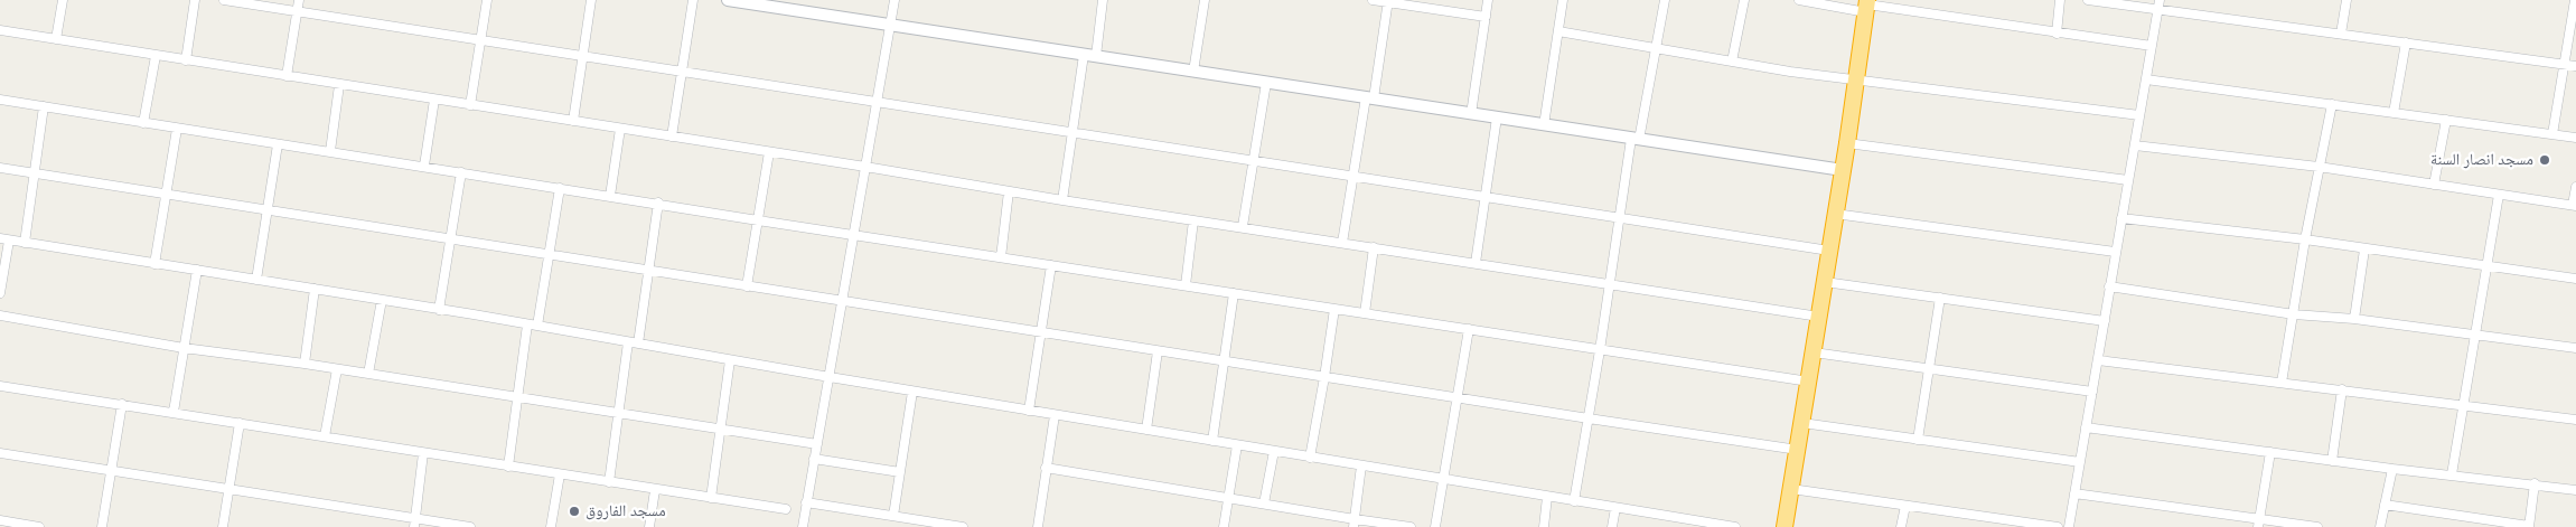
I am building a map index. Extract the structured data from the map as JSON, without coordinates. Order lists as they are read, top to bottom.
{
  "places": ["مسجد انصار السنة", "مسجد الفاروق"]
}
